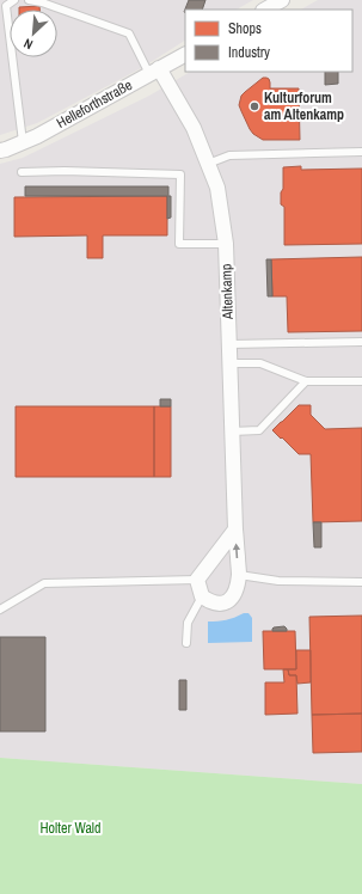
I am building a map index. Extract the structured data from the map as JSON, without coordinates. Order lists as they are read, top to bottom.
{
  "streets": {
    "street": ["Helleforthstraße", "Altenkamp"]
  },
  "crossings": [
    ["Helleforthstraße", "Altenkamp"]
  ],
  "parks": ["Holter Wald"],
  "places": ["Kulturforum am Altenkamp"],
  "legend": ["Shops", "Industry"],
  "north": "bottom left"
}
